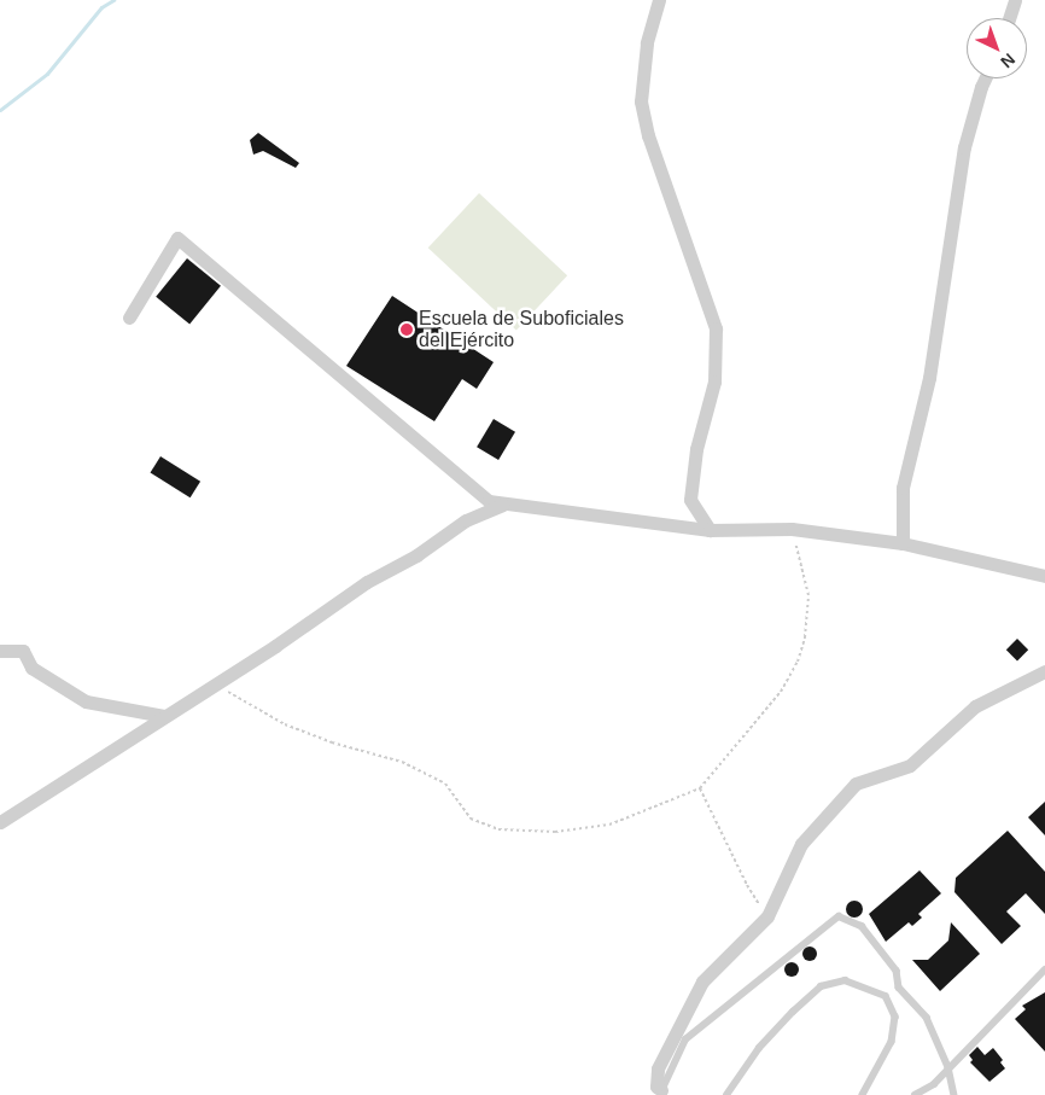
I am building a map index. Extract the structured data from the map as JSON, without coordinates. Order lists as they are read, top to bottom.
{
  "places": ["Escuela de Suboficiales del Ejército"],
  "north": "bottom right"
}
